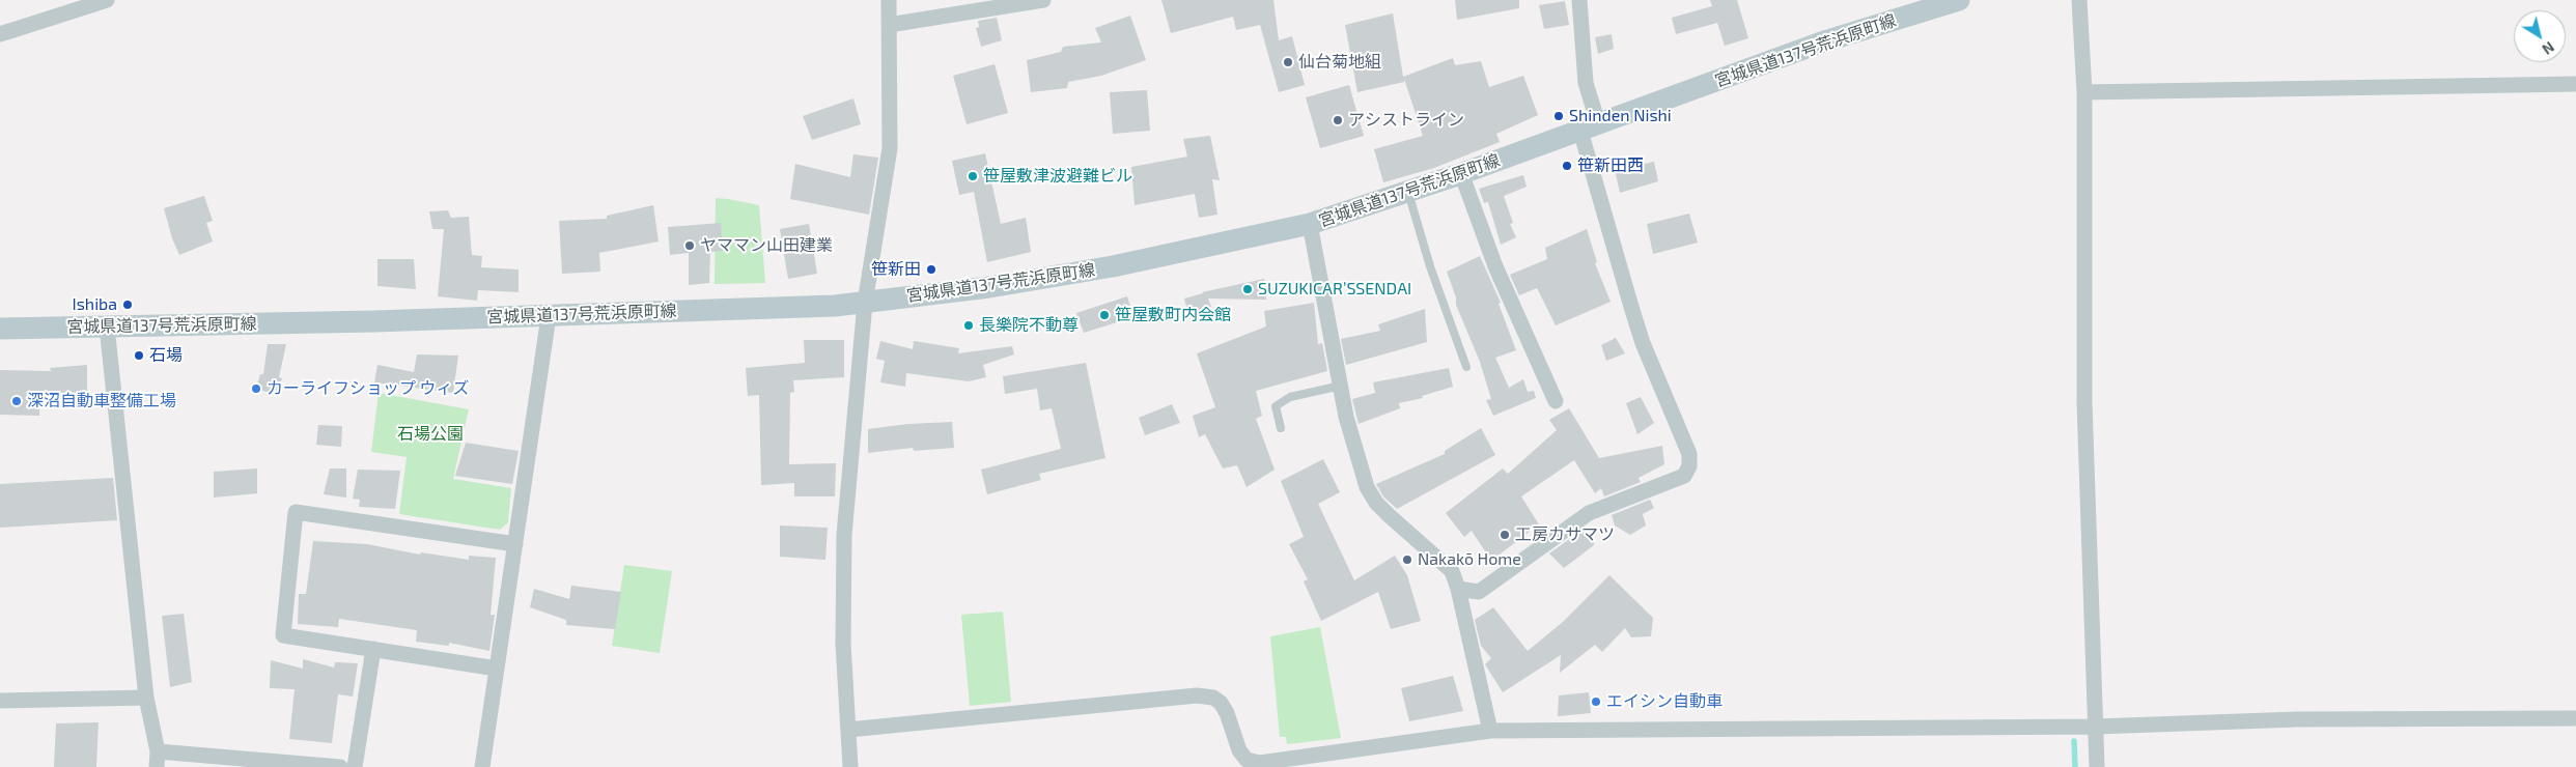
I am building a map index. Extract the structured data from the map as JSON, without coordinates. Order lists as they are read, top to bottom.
{
  "streets": {
    "main road": ["宮城県道137号荒浜原町線"]
  },
  "parks": ["石場公園"],
  "places": [
    "仙台菊地組",
    "Shinden Nishi",
    "アシストライン",
    "笹新田西",
    "笹屋敷津波避難ビル",
    "ヤママン山田建業",
    "笹新田",
    "SUZUKICAR’SSENDAI",
    "Ishiba",
    "笹屋敷町内会館",
    "長樂院不動尊",
    "石場",
    "カーライフショップ ウィズ",
    "深沼自動車整備工場",
    "工房カサマツ",
    "Nakakō Home",
    "エイシン自動車"
  ],
  "north": "bottom right"
}
